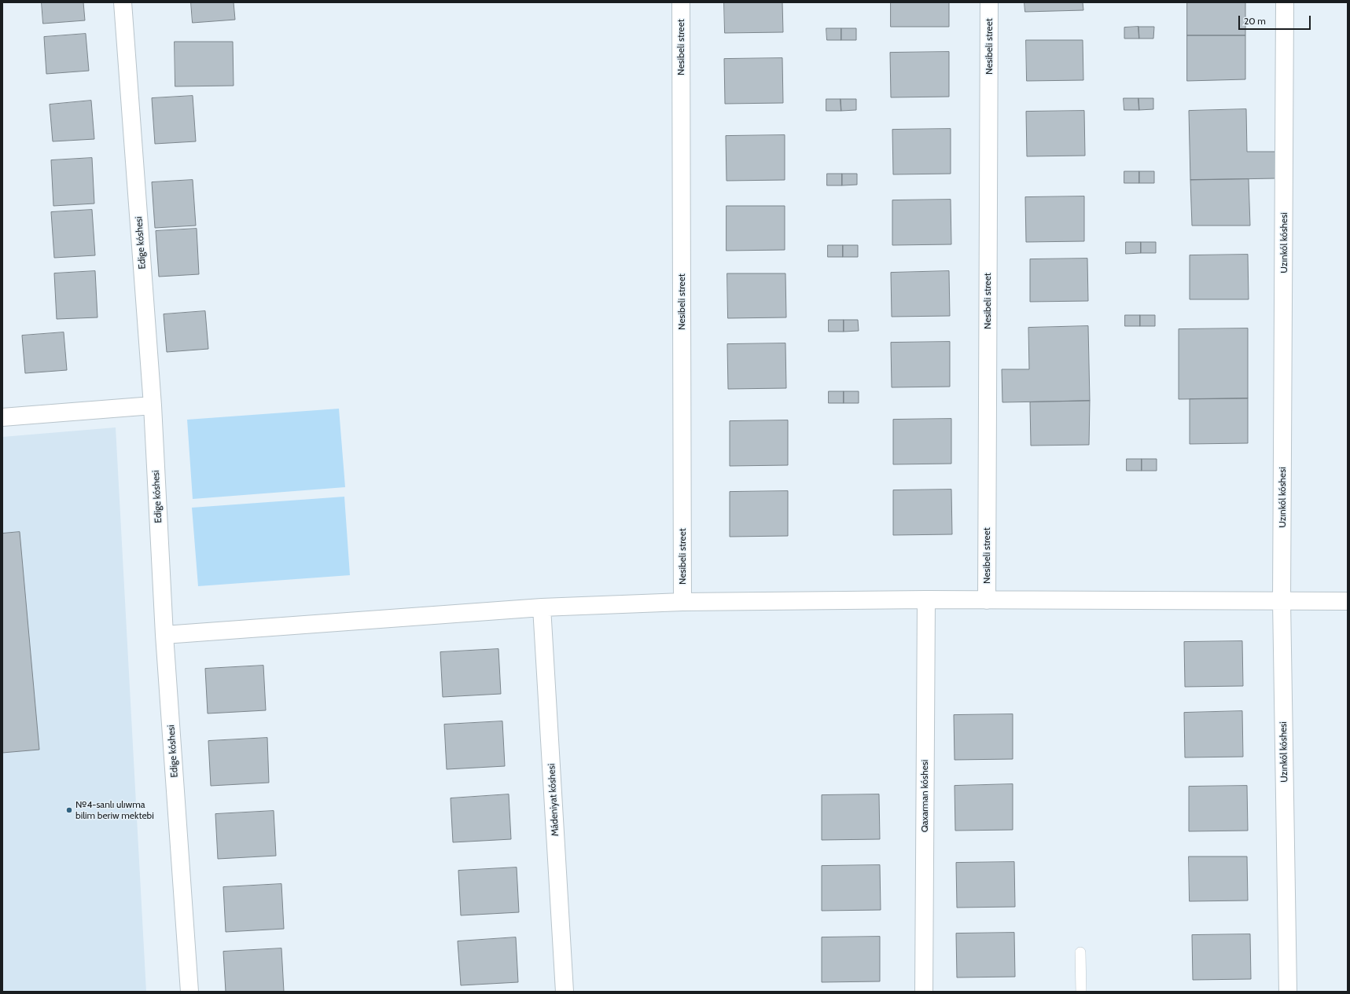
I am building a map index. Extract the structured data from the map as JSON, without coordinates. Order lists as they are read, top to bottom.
{
  "streets": {
    "street": [
      "Nesibeli street",
      "Edige kóshesi",
      "Uzınkól kóshesi",
      "Qaxarman kóshesi",
      "Mádeniyat kóshesi"
    ]
  },
  "places": ["№4-sanlı ulıwma bilim beriw mektebi"],
  "scale_bar": "20 m"
}
